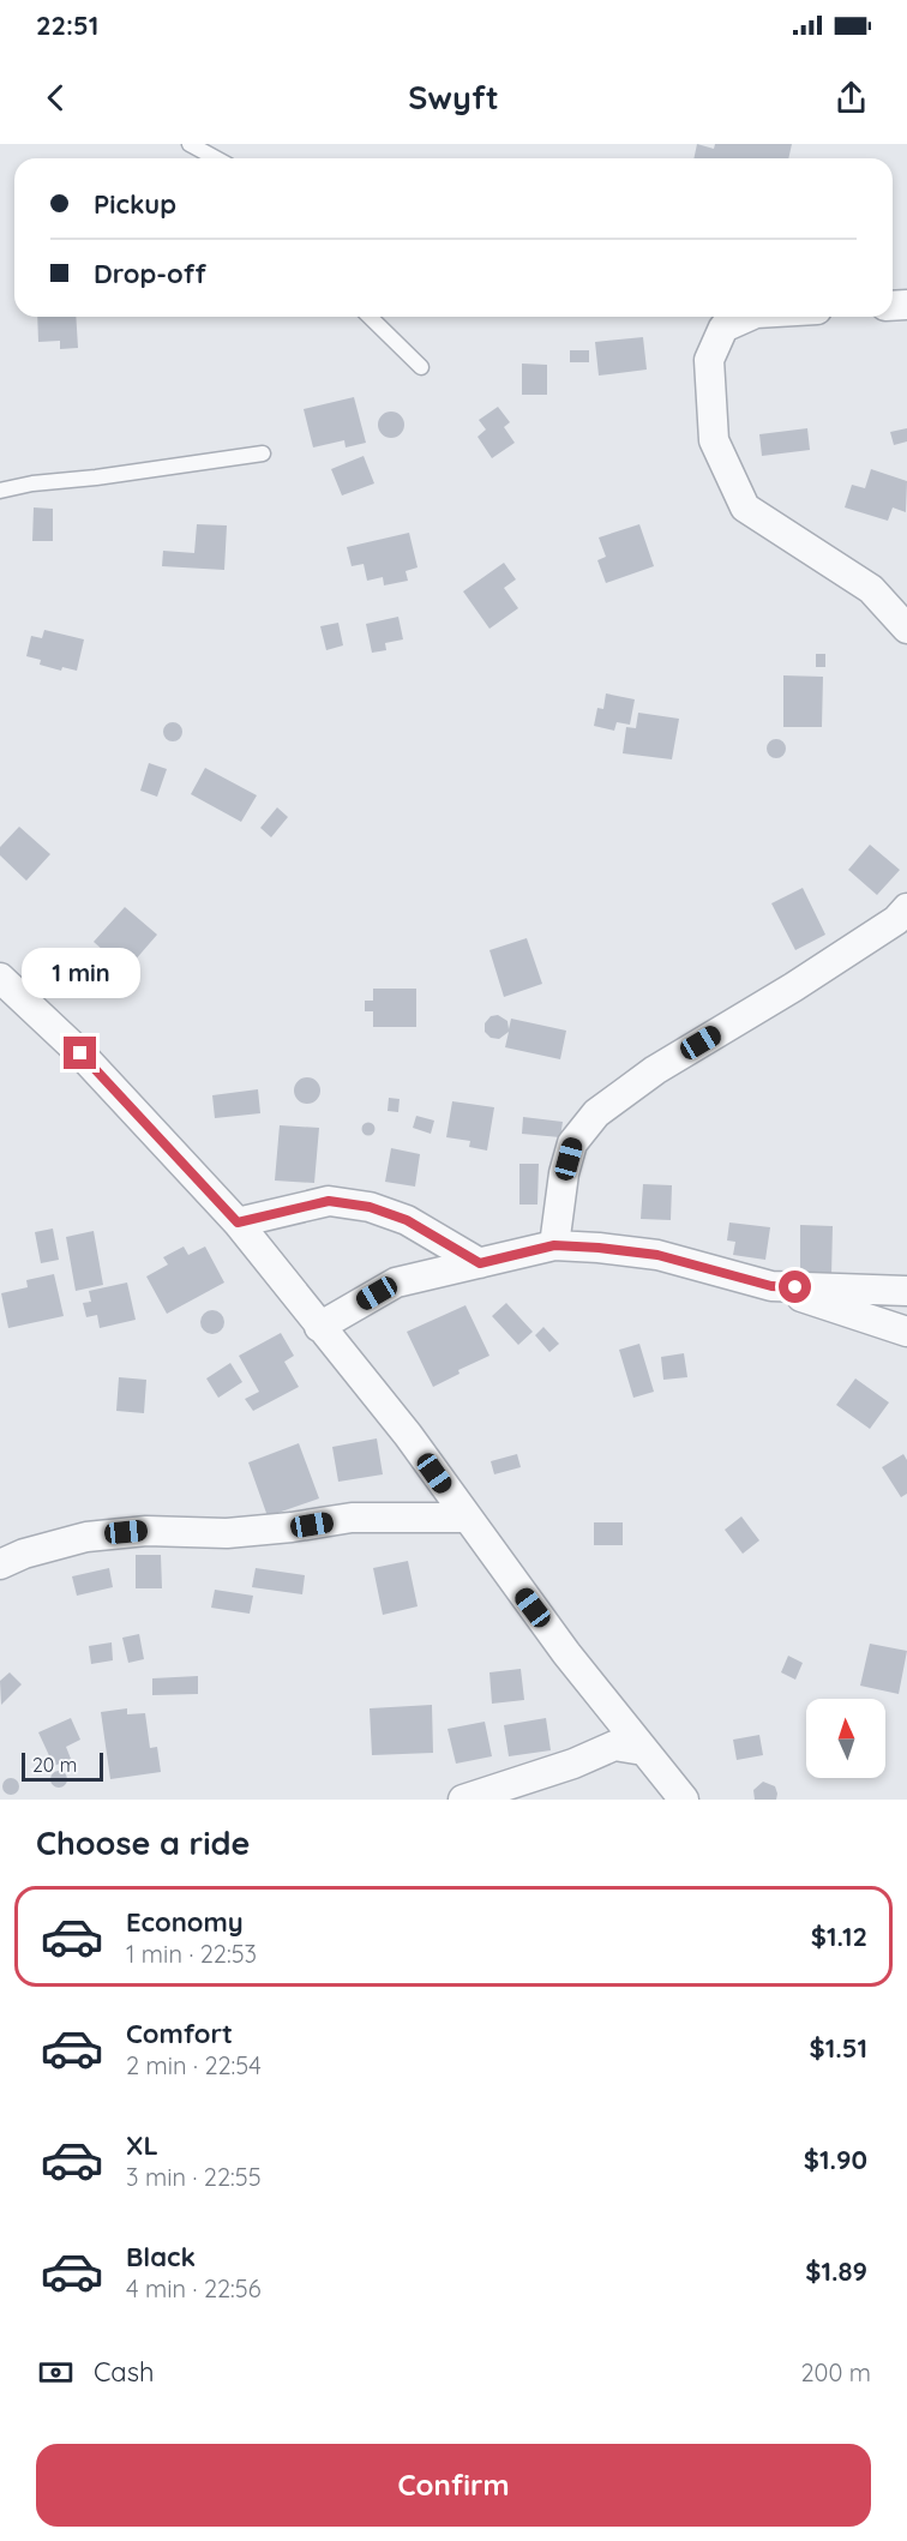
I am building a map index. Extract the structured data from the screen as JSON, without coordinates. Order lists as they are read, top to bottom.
{
  "scale_bar": "20 m",
  "north": "top",
  "page": {
    "status": "22:51",
    "header": "Swyft",
    "banner": ["Pickup", "Drop-off"],
    "bubble": "1 min",
    "scale": "20 m",
    "heading": "Choose a ride",
    "list": [
      {
        "name": "Economy",
        "note": "1 min · 22:53",
        "value": "$1.12"
      },
      {
        "name": "Comfort",
        "note": "2 min · 22:54",
        "value": "$1.51"
      },
      {
        "name": "XL",
        "note": "3 min · 22:55",
        "value": "$1.90"
      },
      {
        "name": "Black",
        "note": "4 min · 22:56",
        "value": "$1.89"
      }
    ],
    "pay": ["Cash", "200 m"],
    "buttons": "Confirm"
  }
}
